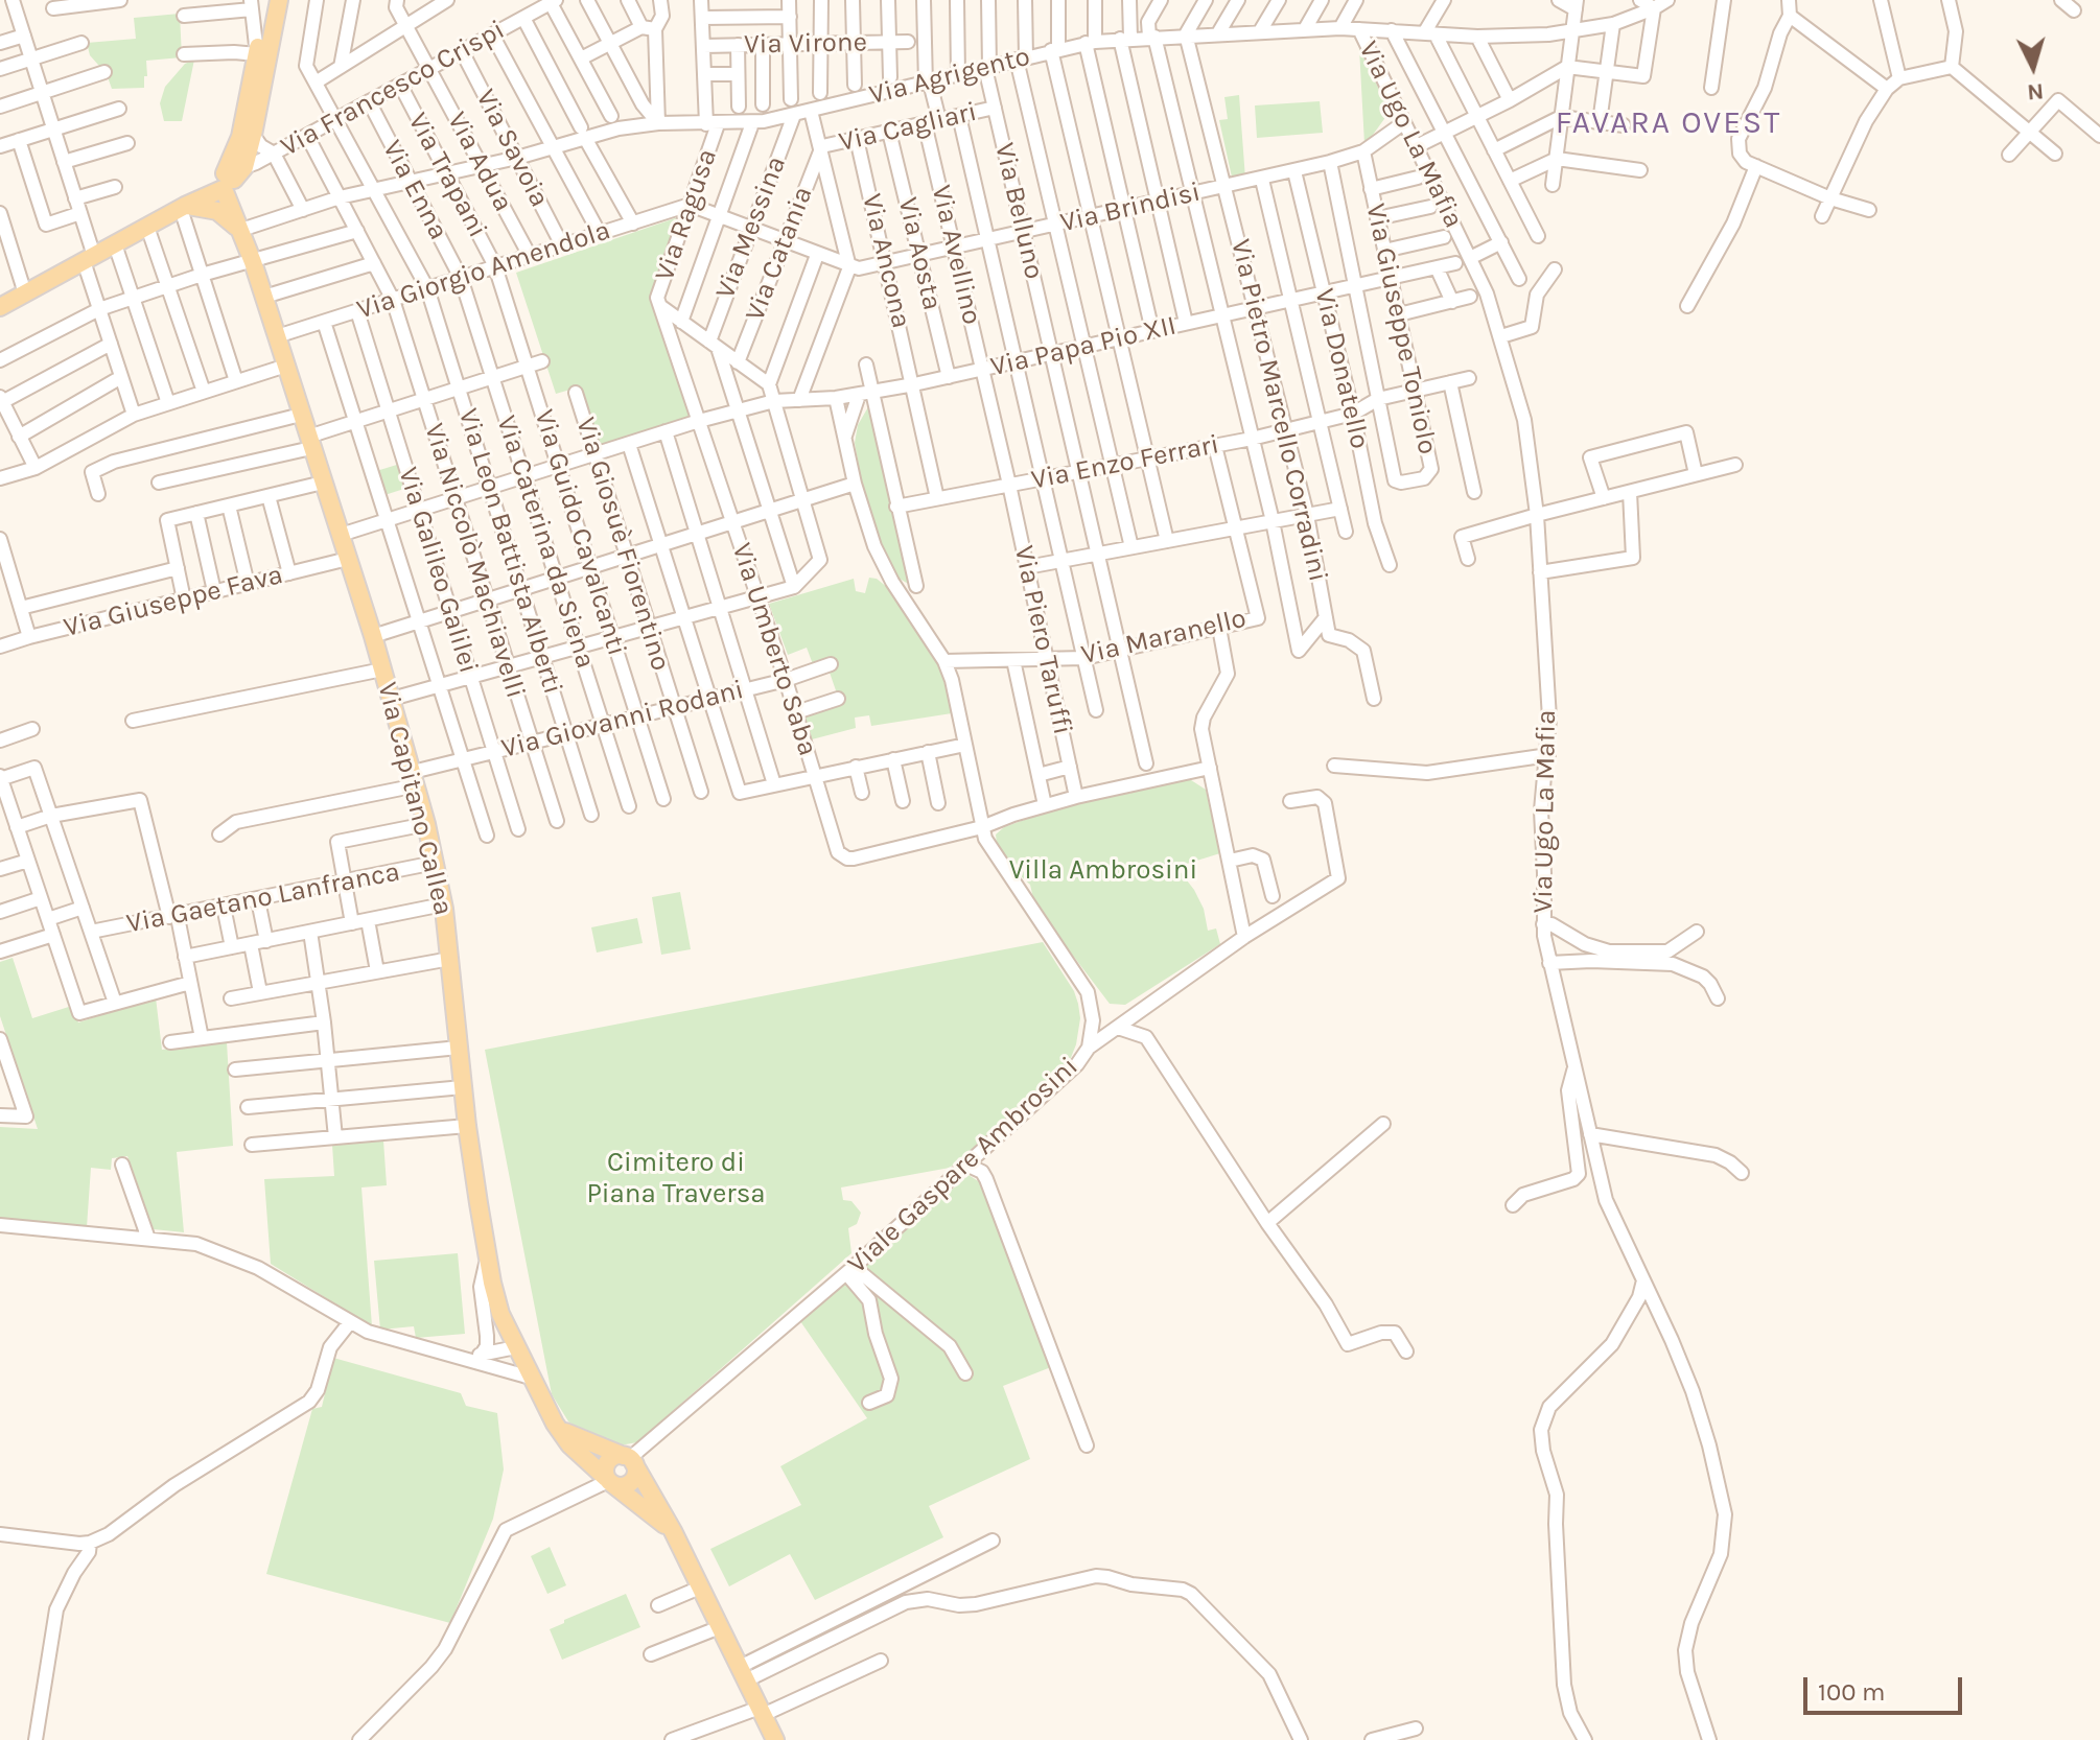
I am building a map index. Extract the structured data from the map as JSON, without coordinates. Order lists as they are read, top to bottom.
{
  "streets": {
    "main road": ["Via Capitano Callea"],
    "street": [
      "Via Virone",
      "Via Agrigento",
      "Via Francesco Crispi",
      "Via Cagliari",
      "Via Ugo La Mafia",
      "Via Savoia",
      "Via Adua",
      "Via Trapani",
      "Via Enna",
      "Via Brindisi",
      "Via Belluno",
      "Via Ragusa",
      "Via Messina",
      "Via Catania",
      "Via Aosta",
      "Via Avellino",
      "Via Ancona",
      "Via Giorgio Amendola",
      "Via Giuseppe Toniolo",
      "Via Papa Pio XII",
      "Via Donatello",
      "Via Pietro Marcello Corradini",
      "Via Enzo Ferrari",
      "Via Guido Cavalcanti",
      "Via Caterina da Siena",
      "Via Giosuè Fiorentino",
      "Via Leon Battista Alberti",
      "Via Niccolò Machiavelli",
      "Via Galileo Galilei",
      "Via Giuseppe Fava",
      "Via Maranello",
      "Via Piero Taruffi",
      "Via Umberto Saba",
      "Via Giovanni Rodani",
      "Via Gaetano Lanfranca",
      "Viale Gaspare Ambrosini"
    ]
  },
  "crossings": [
    ["Via Agrigento", "Via Ugo La Mafia"],
    ["Via Agrigento", "Via Savoia"],
    ["Via Agrigento", "Via Adua"],
    ["Via Agrigento", "Via Trapani"],
    ["Via Agrigento", "Via Enna"],
    ["Via Agrigento", "Via Belluno"],
    ["Via Agrigento", "Via Ragusa"],
    ["Via Agrigento", "Via Messina"],
    ["Via Agrigento", "Via Avellino"],
    ["Via Agrigento", "Via Pietro Marcello Corradini"],
    ["Via Agrigento", "Via Leon Battista Alberti"],
    ["Via Agrigento", "Via Niccolò Machiavelli"],
    ["Via Agrigento", "Via Capitano Callea"],
    ["Via Francesco Crispi", "Via Savoia"],
    ["Via Francesco Crispi", "Via Adua"],
    ["Via Francesco Crispi", "Via Trapani"],
    ["Via Francesco Crispi", "Via Enna"],
    ["Via Francesco Crispi", "Via Leon Battista Alberti"],
    ["Via Francesco Crispi", "Via Niccolò Machiavelli"],
    ["Via Francesco Crispi", "Via Capitano Callea"],
    ["Via Cagliari", "Via Belluno"],
    ["Via Cagliari", "Via Catania"],
    ["Via Cagliari", "Via Aosta"],
    ["Via Cagliari", "Via Avellino"],
    ["Via Cagliari", "Via Ancona"],
    ["Via Ugo La Mafia", "Via Brindisi"],
    ["Via Savoia", "Via Giorgio Amendola"],
    ["Via Adua", "Via Giorgio Amendola"],
    ["Via Trapani", "Via Giorgio Amendola"],
    ["Via Trapani", "Via Guido Cavalcanti"],
    ["Via Enna", "Via Giorgio Amendola"],
    ["Via Enna", "Via Caterina da Siena"],
    ["Via Brindisi", "Via Belluno"],
    ["Via Brindisi", "Via Aosta"],
    ["Via Brindisi", "Via Avellino"],
    ["Via Brindisi", "Via Ancona"],
    ["Via Brindisi", "Via Giuseppe Toniolo"],
    ["Via Brindisi", "Via Donatello"],
    ["Via Brindisi", "Via Pietro Marcello Corradini"],
    ["Via Belluno", "Via Papa Pio XII"],
    ["Via Belluno", "Via Enzo Ferrari"],
    ["Via Belluno", "Via Maranello"],
    ["Via Ragusa", "Via Messina"],
    ["Via Ragusa", "Via Catania"],
    ["Via Ragusa", "Via Giorgio Amendola"],
    ["Via Ragusa", "Via Umberto Saba"],
    ["Via Aosta", "Via Papa Pio XII"],
    ["Via Avellino", "Via Papa Pio XII"],
    ["Via Avellino", "Via Enzo Ferrari"],
    ["Via Avellino", "Via Piero Taruffi"],
    ["Via Ancona", "Via Papa Pio XII"],
    ["Via Ancona", "Via Enzo Ferrari"],
    ["Via Giorgio Amendola", "Via Guido Cavalcanti"],
    ["Via Giorgio Amendola", "Via Caterina da Siena"],
    ["Via Giorgio Amendola", "Via Leon Battista Alberti"],
    ["Via Giorgio Amendola", "Via Niccolò Machiavelli"],
    ["Via Giorgio Amendola", "Via Galileo Galilei"],
    ["Via Giorgio Amendola", "Via Capitano Callea"],
    ["Via Giuseppe Toniolo", "Via Papa Pio XII"],
    ["Via Giuseppe Toniolo", "Via Enzo Ferrari"],
    ["Via Papa Pio XII", "Via Donatello"],
    ["Via Papa Pio XII", "Via Pietro Marcello Corradini"],
    ["Via Papa Pio XII", "Via Guido Cavalcanti"],
    ["Via Papa Pio XII", "Via Caterina da Siena"],
    ["Via Papa Pio XII", "Via Giosuè Fiorentino"],
    ["Via Papa Pio XII", "Via Leon Battista Alberti"],
    ["Via Papa Pio XII", "Via Niccolò Machiavelli"],
    ["Via Papa Pio XII", "Via Galileo Galilei"],
    ["Via Papa Pio XII", "Via Umberto Saba"],
    ["Via Papa Pio XII", "Via Capitano Callea"],
    ["Via Papa Pio XII", "Viale Gaspare Ambrosini"],
    ["Via Donatello", "Via Enzo Ferrari"],
    ["Via Pietro Marcello Corradini", "Via Enzo Ferrari"],
    ["Via Enzo Ferrari", "Via Maranello"],
    ["Via Enzo Ferrari", "Via Piero Taruffi"],
    ["Via Guido Cavalcanti", "Via Giovanni Rodani"],
    ["Via Caterina da Siena", "Via Giovanni Rodani"],
    ["Via Giosuè Fiorentino", "Via Giovanni Rodani"],
    ["Via Leon Battista Alberti", "Via Giovanni Rodani"],
    ["Via Niccolò Machiavelli", "Via Giovanni Rodani"],
    ["Via Galileo Galilei", "Via Giovanni Rodani"],
    ["Via Giuseppe Fava", "Via Capitano Callea"],
    ["Via Maranello", "Via Piero Taruffi"],
    ["Via Maranello", "Viale Gaspare Ambrosini"],
    ["Via Piero Taruffi", "Via Umberto Saba"],
    ["Via Umberto Saba", "Via Giovanni Rodani"],
    ["Via Umberto Saba", "Viale Gaspare Ambrosini"],
    ["Via Giovanni Rodani", "Via Capitano Callea"],
    ["Via Capitano Callea", "Via Gaetano Lanfranca"],
    ["Via Capitano Callea", "Viale Gaspare Ambrosini"]
  ],
  "districts": ["FAVARA OVEST"],
  "parks": ["Villa Ambrosini", "Cimitero di Piana Traversa"],
  "scale_bar": "100 m",
  "north": "bottom"
}
